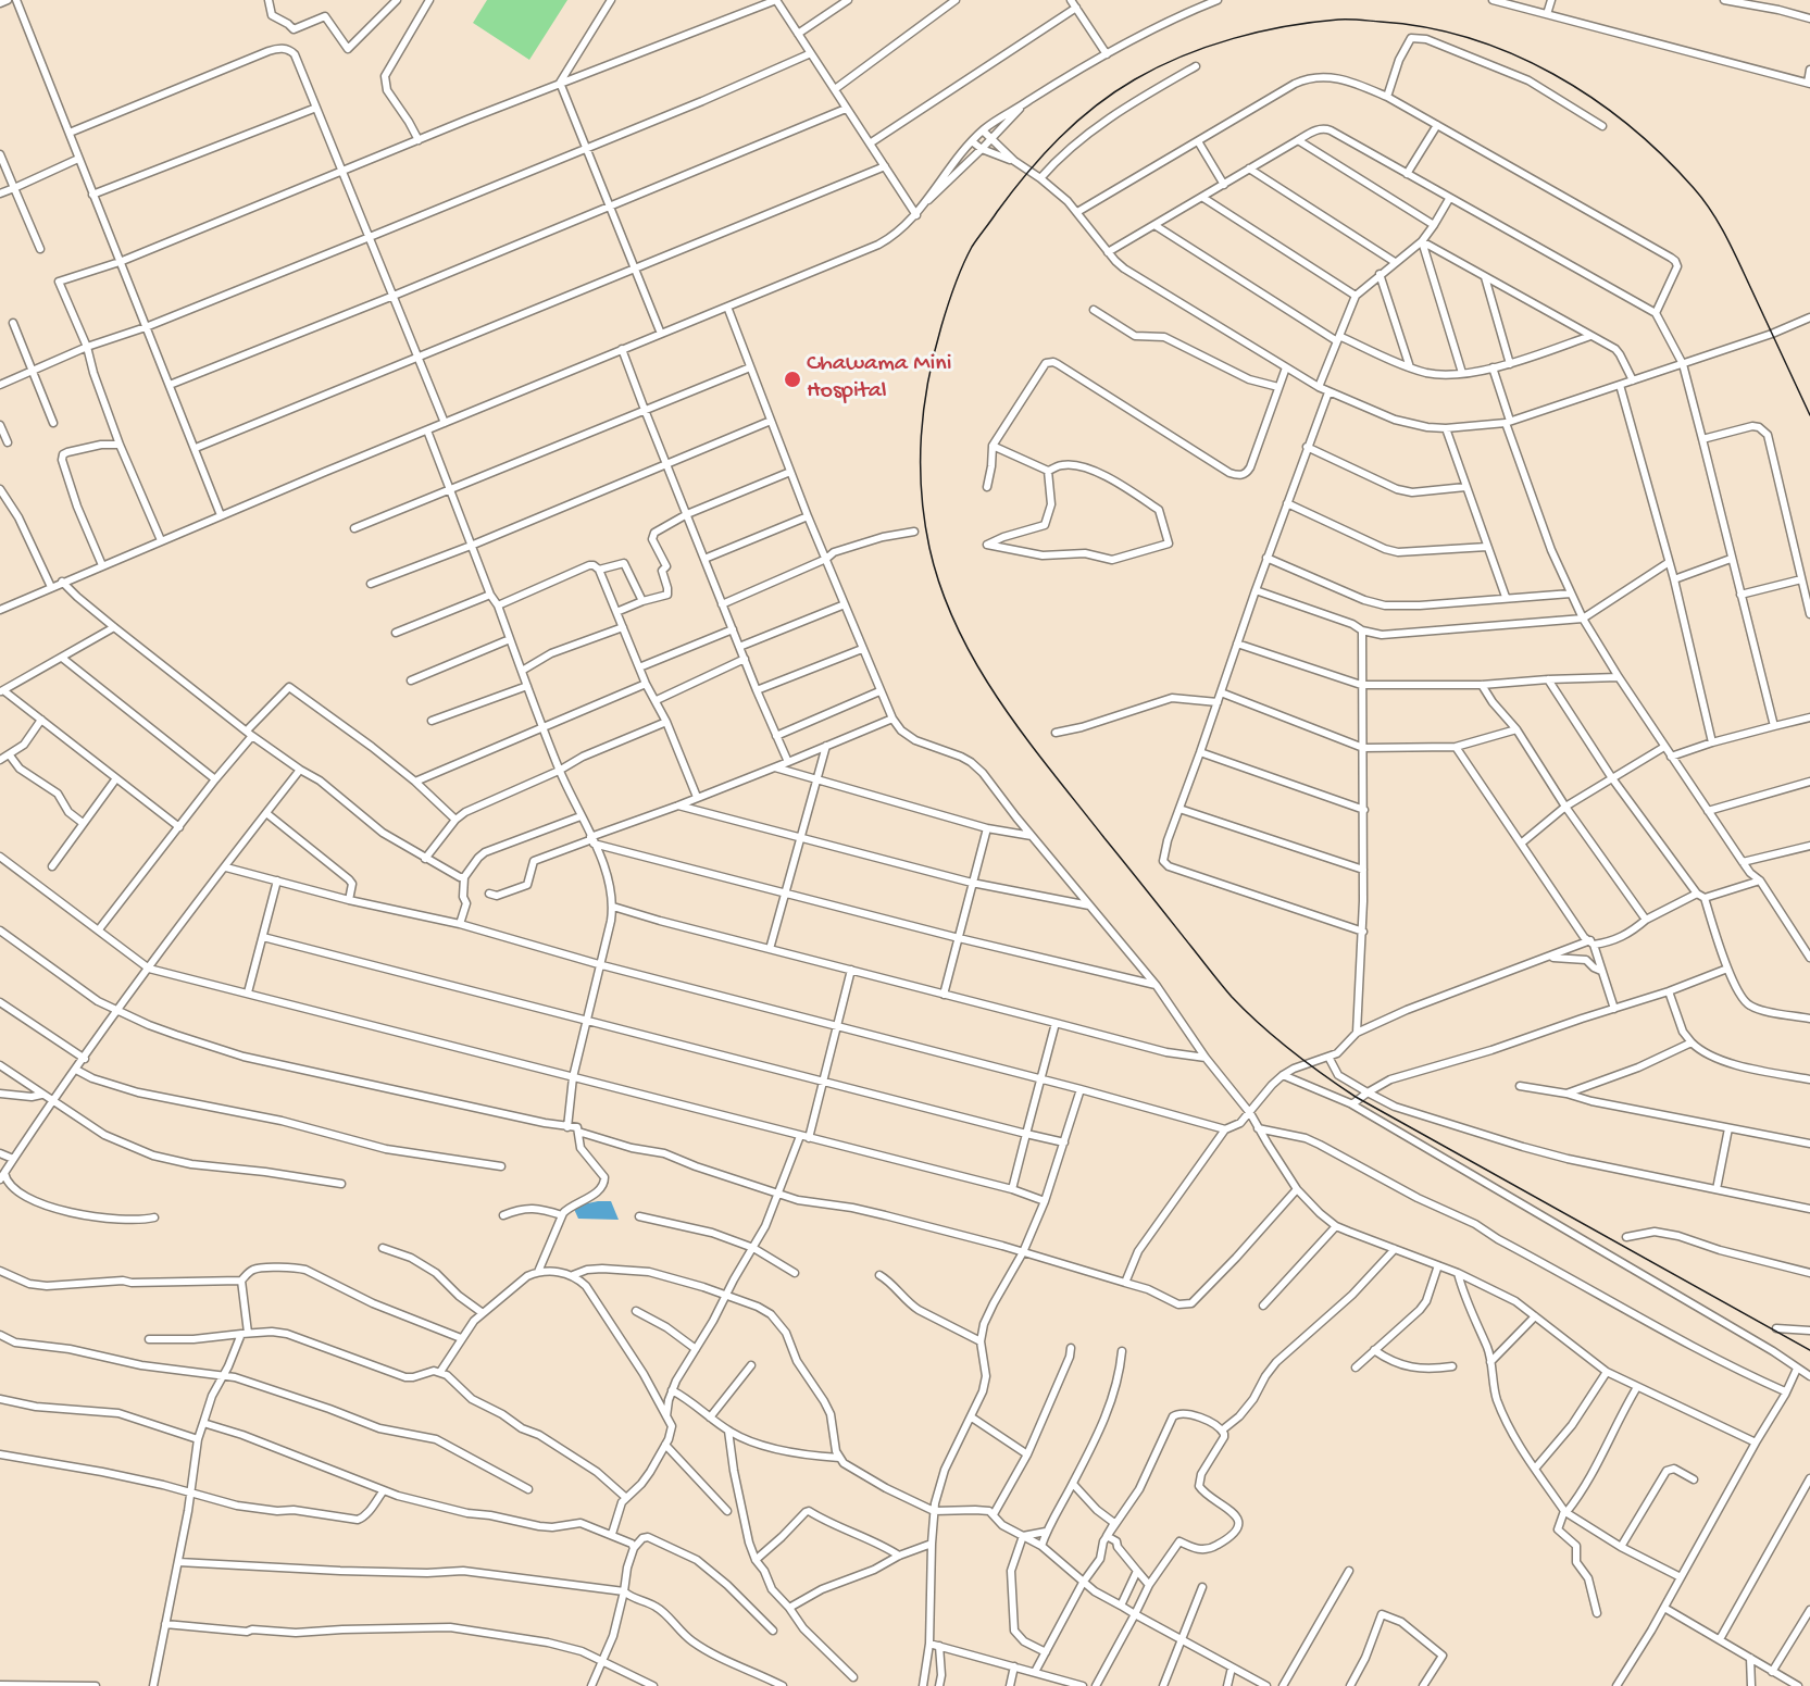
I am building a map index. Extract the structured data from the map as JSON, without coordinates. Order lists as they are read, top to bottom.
{
  "places": ["Chawama Mini Hospital"]
}
